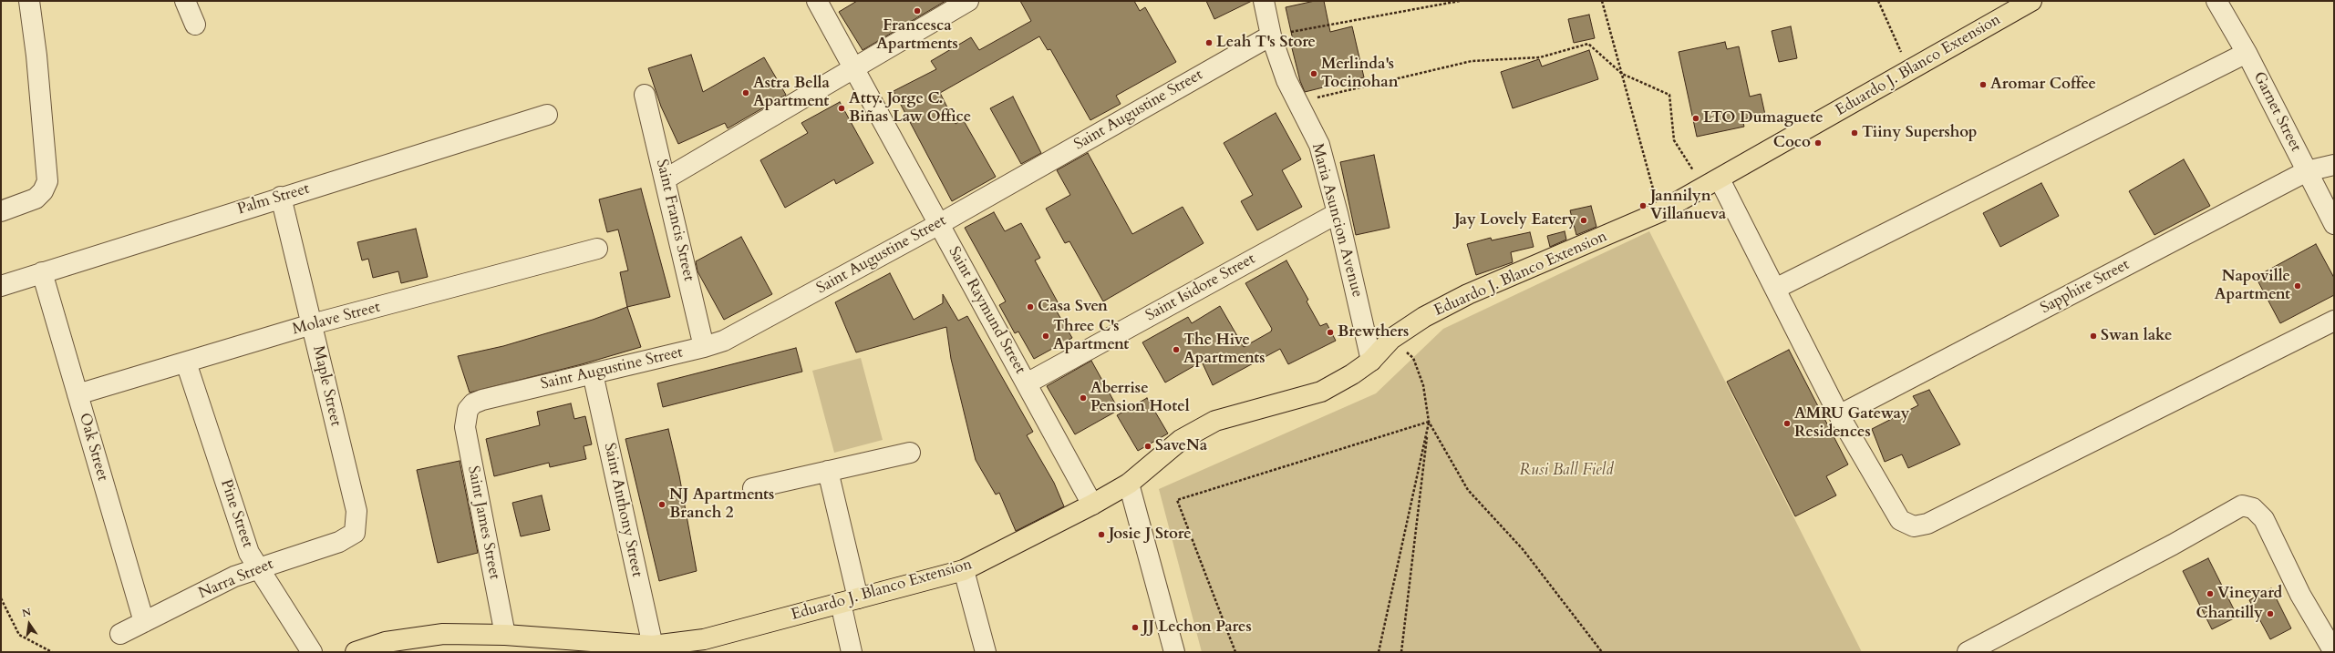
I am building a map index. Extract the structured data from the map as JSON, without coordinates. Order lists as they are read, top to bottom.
{
  "streets": {
    "main road": ["Eduardo J. Blanco Extension"],
    "street": [
      "Saint Augustine Street",
      "Garnet Street",
      "Palm Street",
      "Saint Francis Street",
      "Maria Asuncion Avenue",
      "Sapphire Street",
      "Saint Isidore Street",
      "Saint Raymund Street",
      "Molave Street",
      "Maple Street",
      "Oak Street",
      "Saint Anthony Street",
      "Pine Street",
      "Saint James Street",
      "Narra Street"
    ]
  },
  "crossings": [
    ["Eduardo J. Blanco Extension", "Maria Asuncion Avenue"],
    ["Eduardo J. Blanco Extension", "Saint Raymund Street"],
    ["Eduardo J. Blanco Extension", "Saint Anthony Street"],
    ["Eduardo J. Blanco Extension", "Saint James Street"],
    ["Saint Augustine Street", "Saint Francis Street"],
    ["Saint Augustine Street", "Maria Asuncion Avenue"],
    ["Saint Augustine Street", "Saint Raymund Street"],
    ["Saint Augustine Street", "Saint Anthony Street"],
    ["Saint Augustine Street", "Saint James Street"],
    ["Garnet Street", "Sapphire Street"],
    ["Palm Street", "Maple Street"],
    ["Palm Street", "Oak Street"],
    ["Maria Asuncion Avenue", "Saint Isidore Street"],
    ["Saint Isidore Street", "Saint Raymund Street"],
    ["Molave Street", "Maple Street"],
    ["Molave Street", "Oak Street"],
    ["Molave Street", "Pine Street"],
    ["Maple Street", "Narra Street"],
    ["Oak Street", "Narra Street"],
    ["Pine Street", "Narra Street"]
  ],
  "parks": ["Rusi Ball Field"],
  "places": [
    "Francesca Apartments",
    "Leah T's Store",
    "Merlinda's Tocinohan",
    "Aromar Coffee",
    "Astra Bella Apartment",
    "Atty. Jorge C. Biñas Law Office",
    "LTO Dumaguete",
    "Tiiny Supershop",
    "Coco",
    "Jannilyn Villanueva",
    "Jay Lovely Eatery",
    "Napoville Apartment",
    "Casa Sven",
    "Brewthers",
    "Three C's Apartment",
    "Swan lake",
    "The Hive Apartments",
    "Aberrise Pension Hotel",
    "AMRU Gateway Residences",
    "SaveNa",
    "NJ Apartments Branch 2",
    "Josie J Store",
    "Vineyard",
    "Chantilly",
    "JJ Lechon Pares"
  ],
  "north": "top"
}
